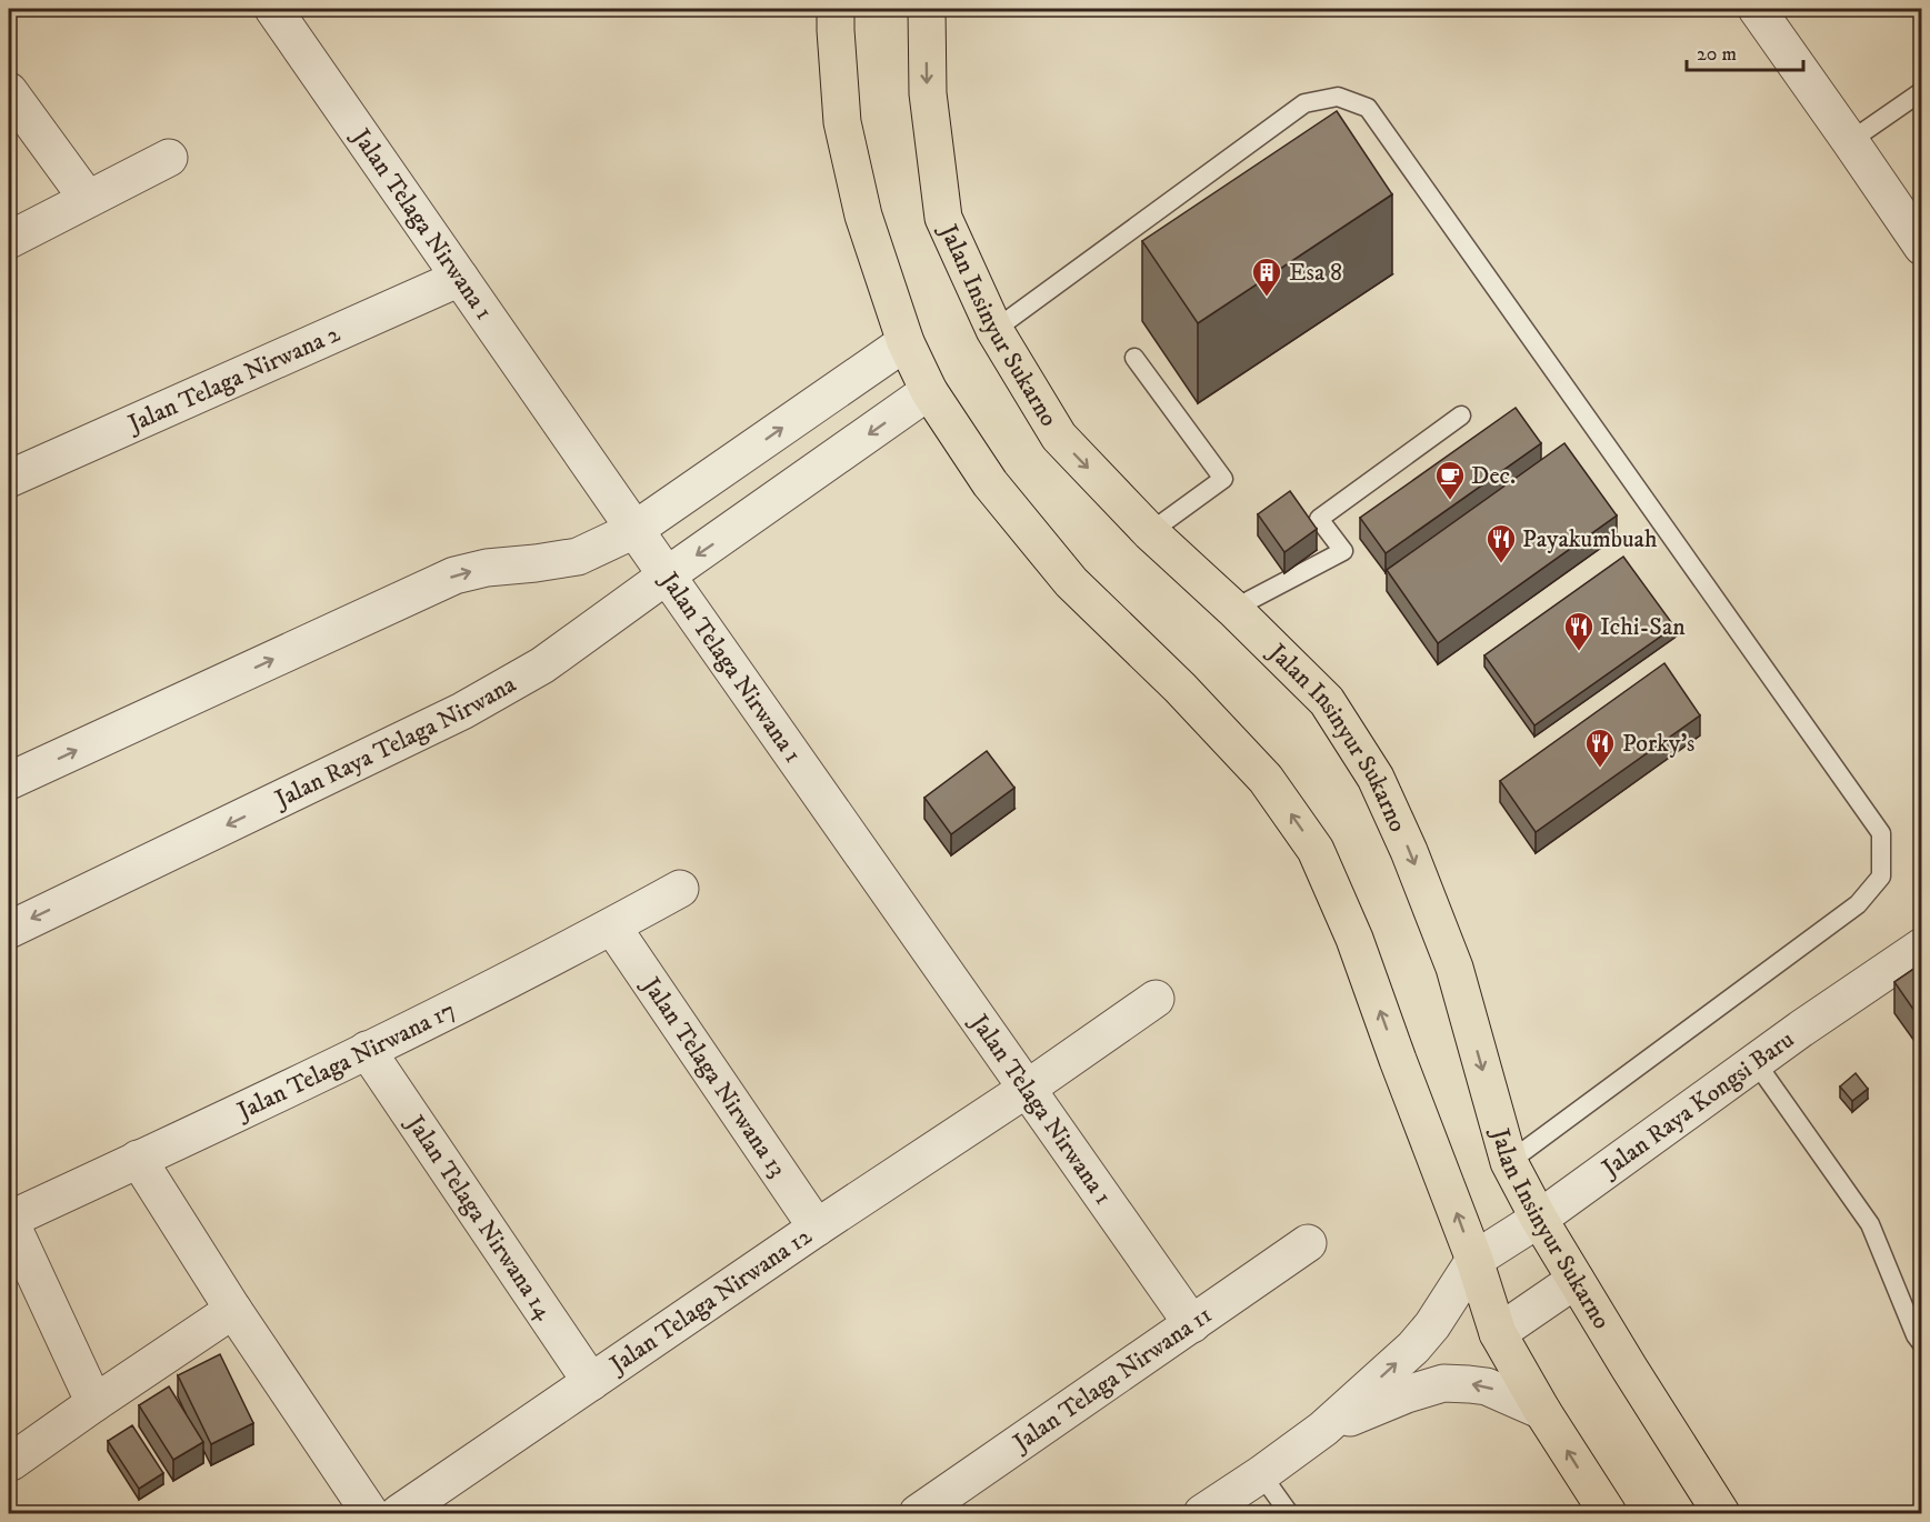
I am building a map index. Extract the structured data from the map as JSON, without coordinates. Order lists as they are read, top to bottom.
{
  "streets": {
    "main road": ["Jalan Insinyur Sukarno"],
    "street": [
      "Jalan Telaga Nirwana 1",
      "Jalan Telaga Nirwana 2",
      "Jalan Raya Telaga Nirwana",
      "Jalan Telaga Nirwana 17",
      "Jalan Telaga Nirwana 13",
      "Jalan Raya Kongsi Baru",
      "Jalan Telaga Nirwana 14",
      "Jalan Telaga Nirwana 12",
      "Jalan Telaga Nirwana 11"
    ]
  },
  "crossings": [
    ["Jalan Telaga Nirwana 1", "Jalan Telaga Nirwana 2"],
    ["Jalan Telaga Nirwana 1", "Jalan Raya Telaga Nirwana"],
    ["Jalan Telaga Nirwana 1", "Jalan Telaga Nirwana 12"],
    ["Jalan Telaga Nirwana 1", "Jalan Telaga Nirwana 11"],
    ["Jalan Insinyur Sukarno", "Jalan Raya Kongsi Baru"],
    ["Jalan Telaga Nirwana 17", "Jalan Telaga Nirwana 13"],
    ["Jalan Telaga Nirwana 17", "Jalan Telaga Nirwana 14"],
    ["Jalan Telaga Nirwana 13", "Jalan Telaga Nirwana 12"],
    ["Jalan Telaga Nirwana 14", "Jalan Telaga Nirwana 12"]
  ],
  "places": {
    "building": ["Esa 8"],
    "cafe": ["Dec."],
    "restaurant": ["Payakumbuah", "Ichi-San", "Porky's"]
  },
  "scale_bar": "20 m"
}
